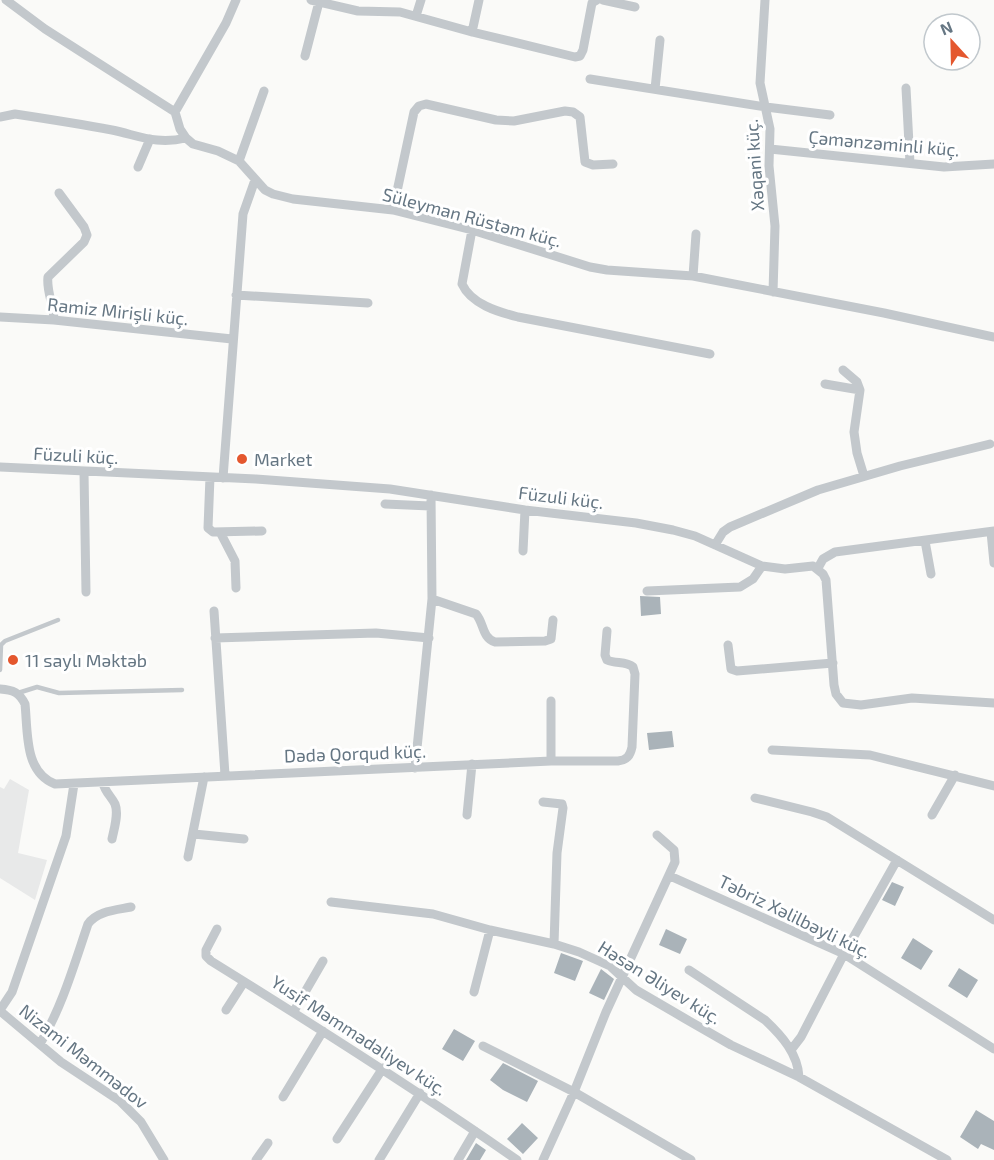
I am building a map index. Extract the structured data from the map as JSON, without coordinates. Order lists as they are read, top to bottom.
{
  "streets": {
    "street": [
      "Çəmənzəminli küç.",
      "Xəqani küç.",
      "Süleyman Rüstəm küç.",
      "Ramiz Mirişli küç.",
      "Füzuli küç.",
      "Dədə Qorqud küç.",
      "Təbriz Xəlilbəyli küç.",
      "Həsən Əliyev küç.",
      "Yusif Məmmədəliyev küç.",
      "Nizami Məmmədov"
    ]
  },
  "crossings": [
    ["Çəmənzəminli küç.", "Xəqani küç."],
    ["Xəqani küç.", "Süleyman Rüstəm küç."]
  ],
  "places": ["Market", "11 saylı Məktəb"],
  "north": "top"
}
